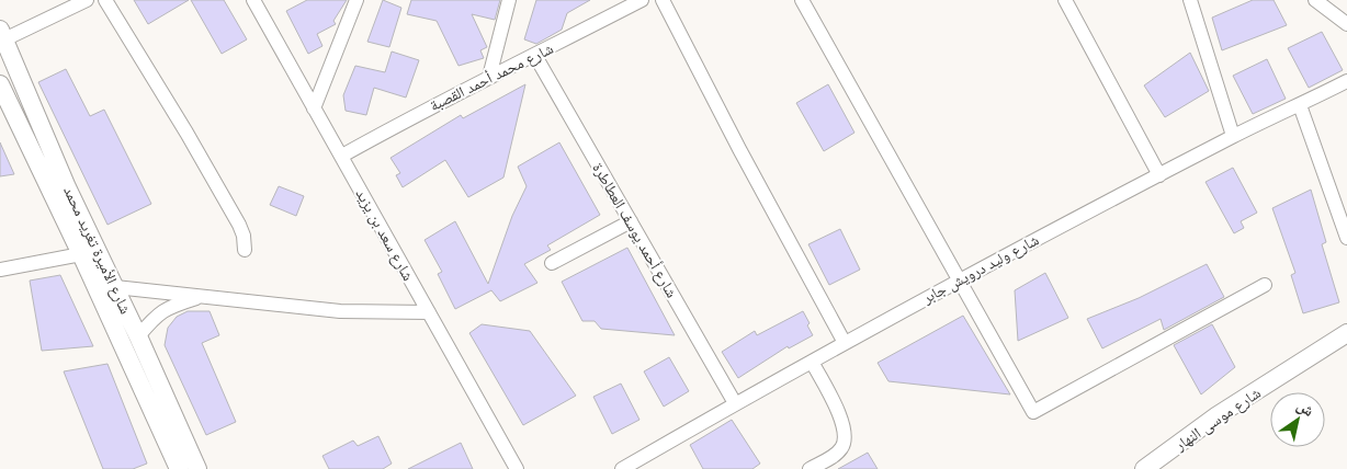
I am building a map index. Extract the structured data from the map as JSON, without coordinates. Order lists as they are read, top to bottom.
{
  "streets": {
    "street": [
      "شارع محمد أحمد القصبة",
      "شارع أحمد يوسف العطاطرة",
      "شارع سعد بن يزيد",
      "شارع الأميرة تغريد محمد",
      "شارع وليد درويش جابر",
      "شارع موسى النهار"
    ]
  },
  "crossings": [
    ["شارع محمد أحمد القصبة", "شارع أحمد يوسف العطاطرة"],
    ["شارع محمد أحمد القصبة", "شارع سعد بن يزيد"],
    ["شارع أحمد يوسف العطاطرة", "شارع وليد درويش جابر"]
  ],
  "north": "top right"
}
